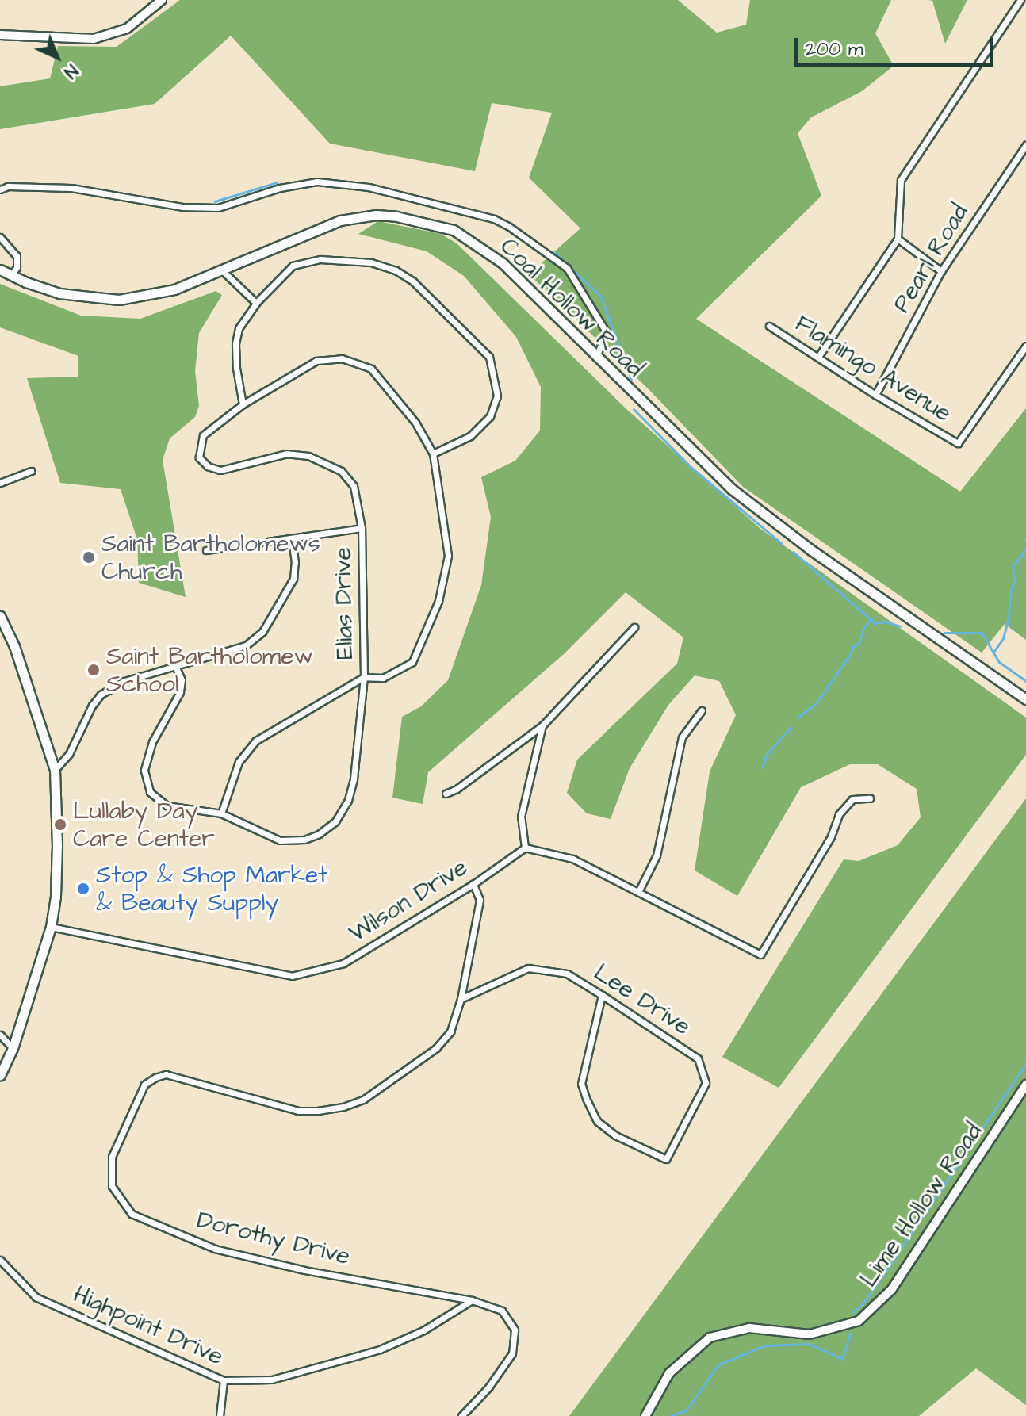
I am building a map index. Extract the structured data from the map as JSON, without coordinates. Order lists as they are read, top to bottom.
{
  "streets": {
    "main road": ["Coal Hollow Road"],
    "street": [
      "Pearl Road",
      "Flamingo Avenue",
      "Elias Drive",
      "Wilson Drive",
      "Lee Drive",
      "Lime Hollow Road",
      "Dorothy Drive",
      "Highpoint Drive"
    ]
  },
  "crossings": [
    ["Pearl Road", "Flamingo Avenue"],
    ["Wilson Drive", "Dorothy Drive"],
    ["Lee Drive", "Dorothy Drive"],
    ["Dorothy Drive", "Highpoint Drive"]
  ],
  "places": [
    "Saint Bartholomews Church",
    "Saint Bartholomew School",
    "Lullaby Day Care Center",
    "Stop & Shop Market & Beauty Supply"
  ],
  "scale_bar": "200 m",
  "north": "bottom right"
}
